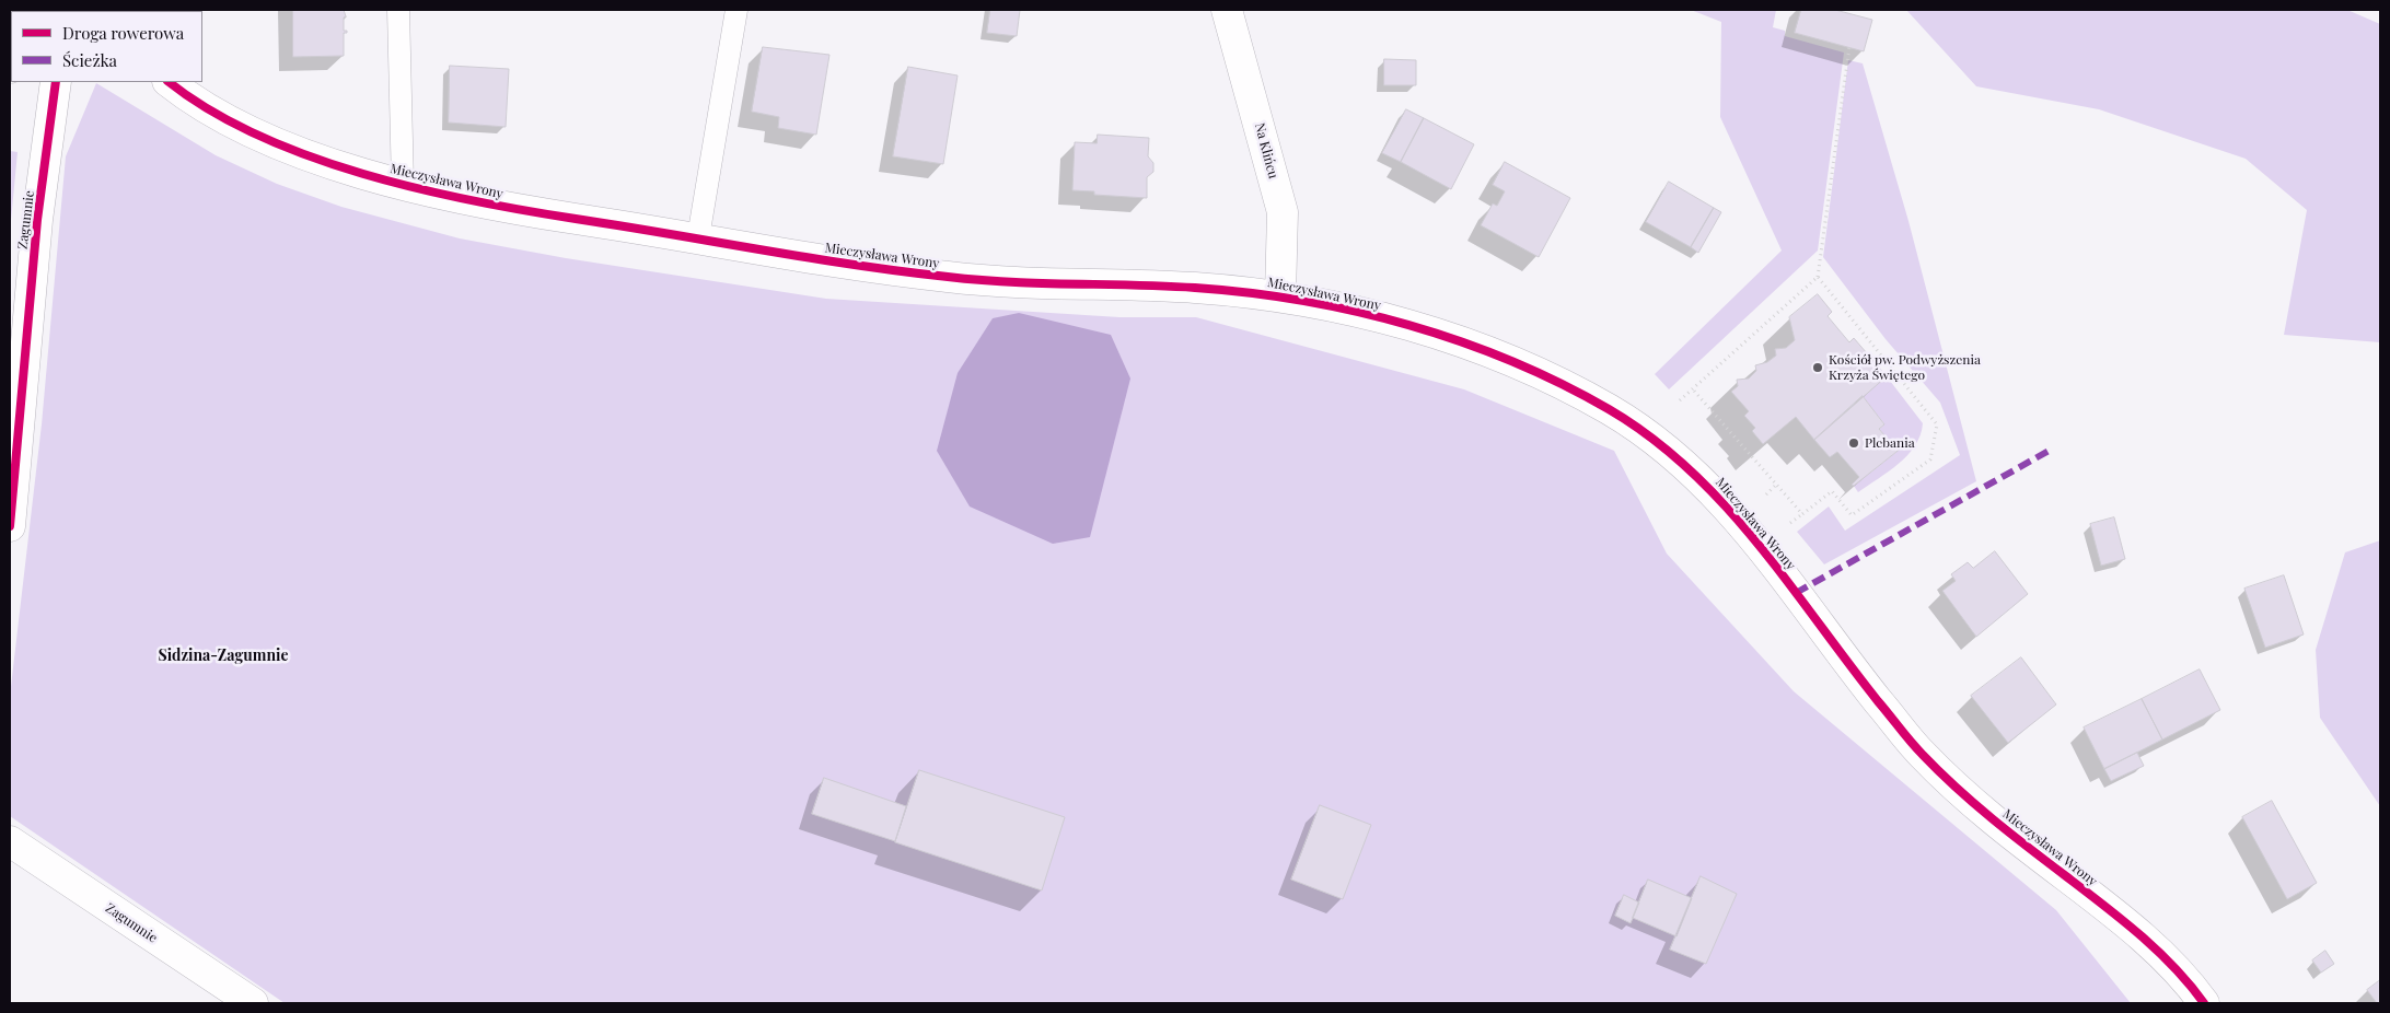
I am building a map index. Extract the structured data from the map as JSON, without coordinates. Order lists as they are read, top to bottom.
{
  "streets": {
    "street": ["Na Klińcu", "Mieczysława Wrony", "Zagumnie"]
  },
  "crossings": [
    ["Na Klińcu", "Mieczysława Wrony"]
  ],
  "districts": ["Sidzina-Zagumnie"],
  "places": ["Kościół pw. Podwyższenia Krzyża Świętego", "Plebania"],
  "legend": ["Droga rowerowa", "Ścieżka"]
}
